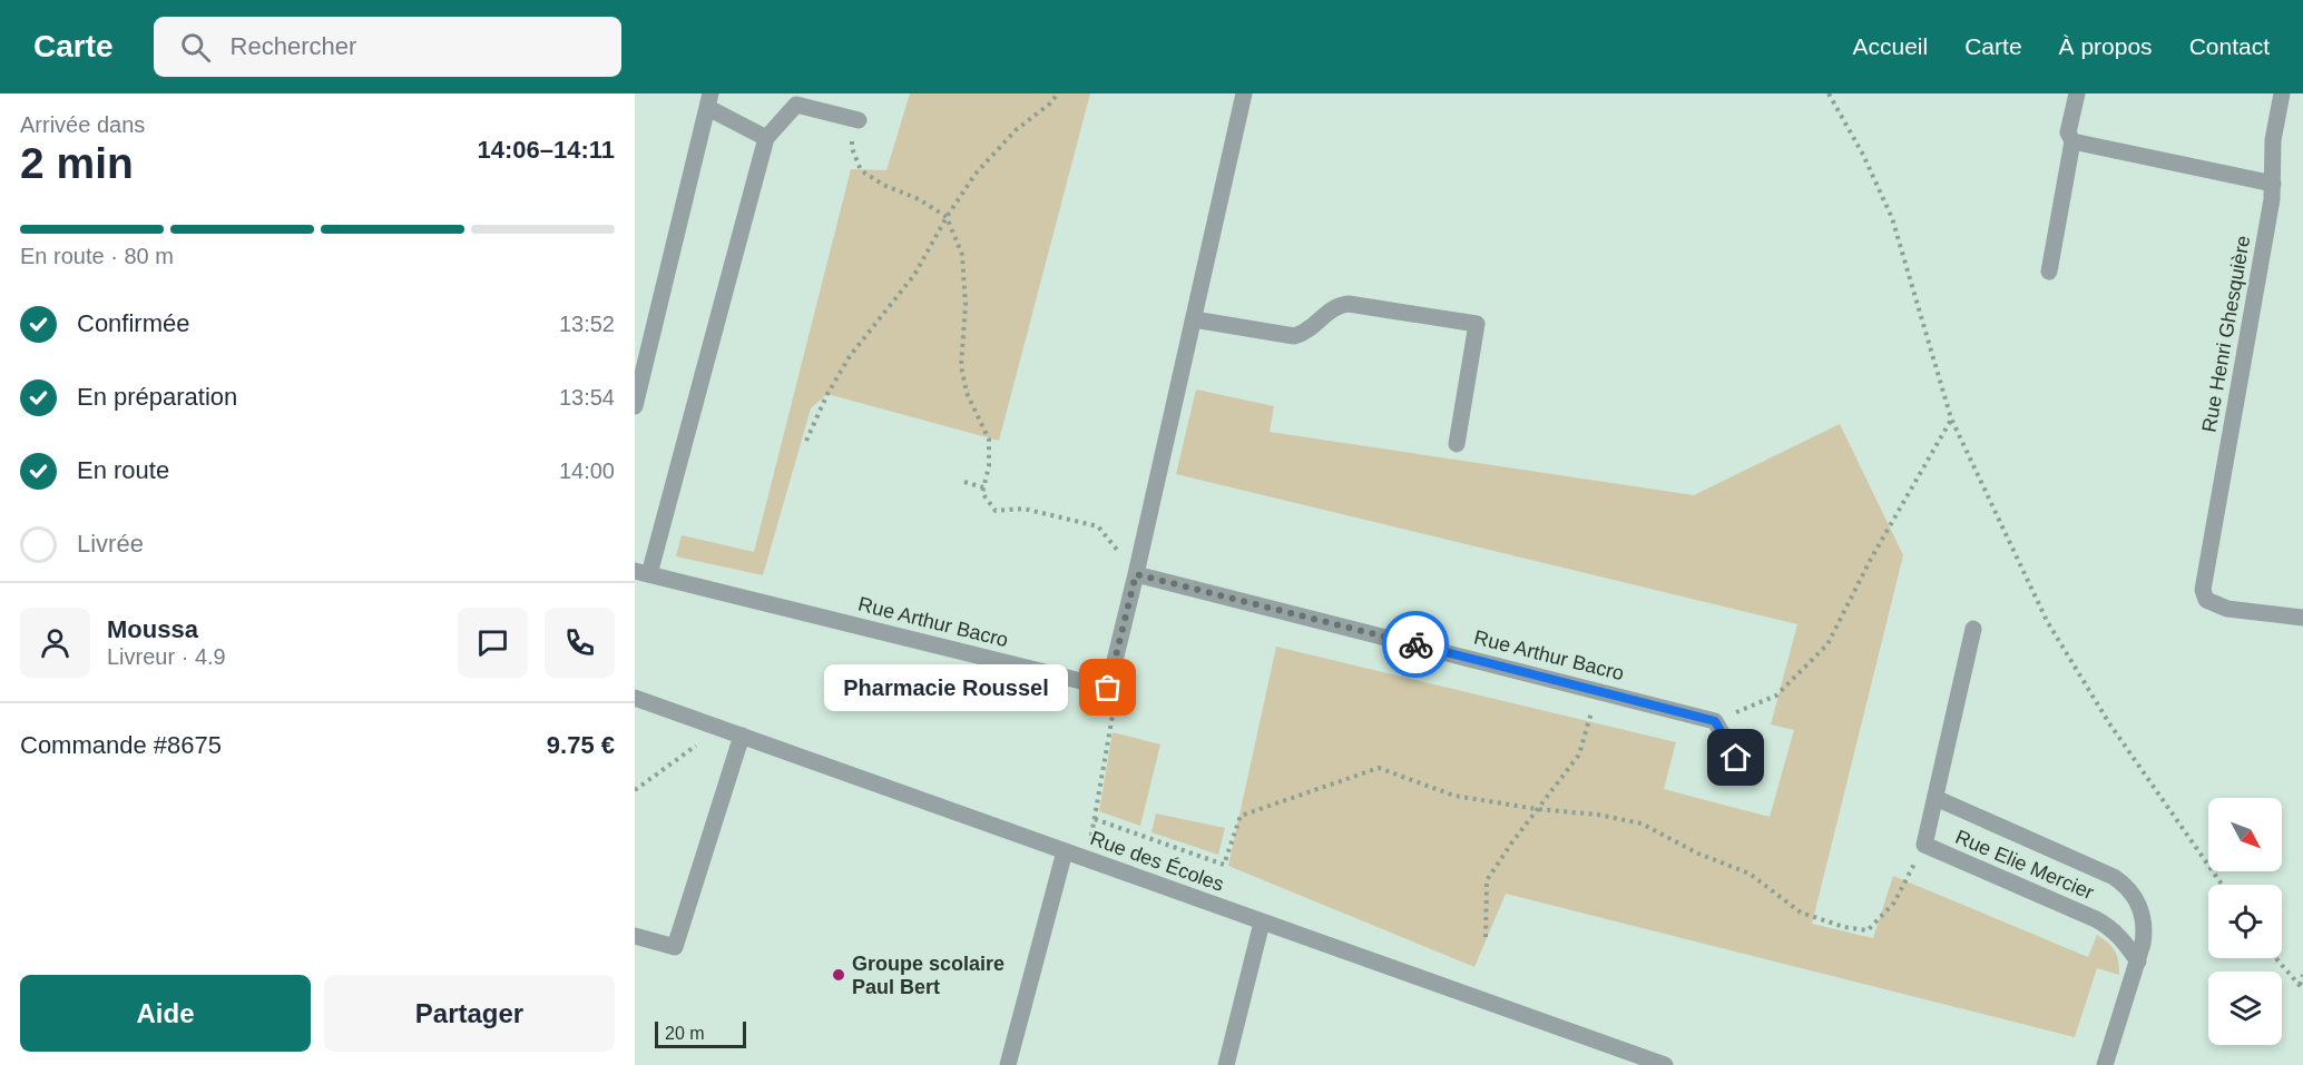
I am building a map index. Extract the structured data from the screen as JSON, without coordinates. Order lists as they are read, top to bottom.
{
  "streets": {
    "street": [
      "Rue Henri Ghesquière",
      "Rue Arthur Bacro",
      "Rue des Écoles",
      "Rue Elie Mercier"
    ]
  },
  "places": ["Pharmacie Roussel", "Groupe scolaire Paul Bert"],
  "scale_bar": "20 m",
  "north": "bottom right",
  "page": {
    "header": "Carte",
    "search": "Rechercher",
    "nav": [
      "Accueil",
      "Carte",
      "À propos",
      "Contact"
    ],
    "heading": ["2 min", "Arrivée dans", "14:06–14:11"],
    "panel": [
      "Moussa",
      "Livreur · 4.9",
      "Commande #8675",
      "9.75 €"
    ],
    "bar": "En route · 80 m",
    "list": [
      ["Confirmée", "13:52"],
      ["En préparation", "13:54"],
      ["En route", "14:00"],
      "Livrée"
    ],
    "bubble": "Pharmacie Roussel",
    "buttons": ["Aide", "Partager"],
    "scale": "20 m"
  }
}
